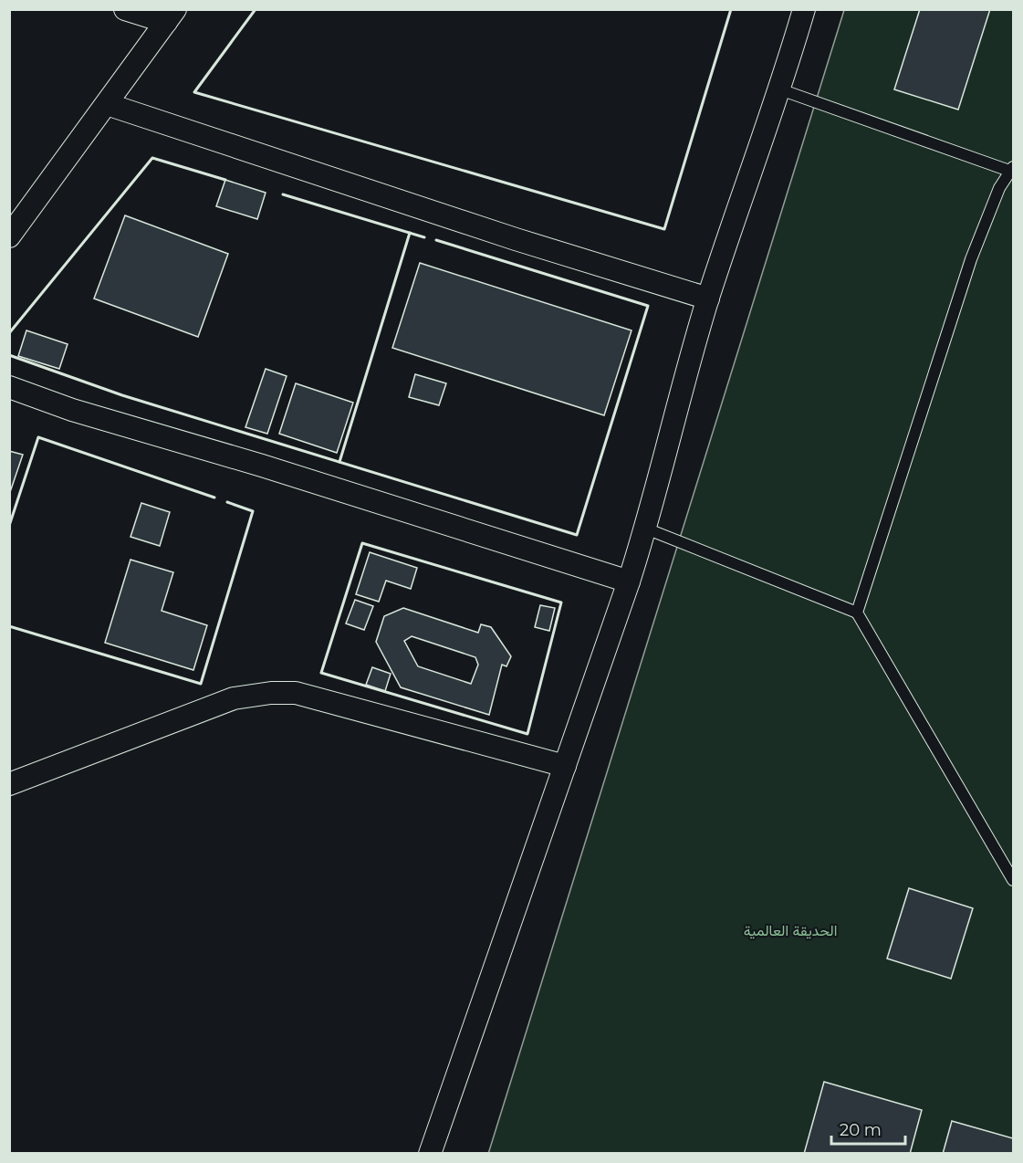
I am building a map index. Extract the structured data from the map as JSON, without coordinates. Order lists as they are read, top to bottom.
{
  "parks": ["الحديقة العالمية"],
  "scale_bar": "20 m"
}
